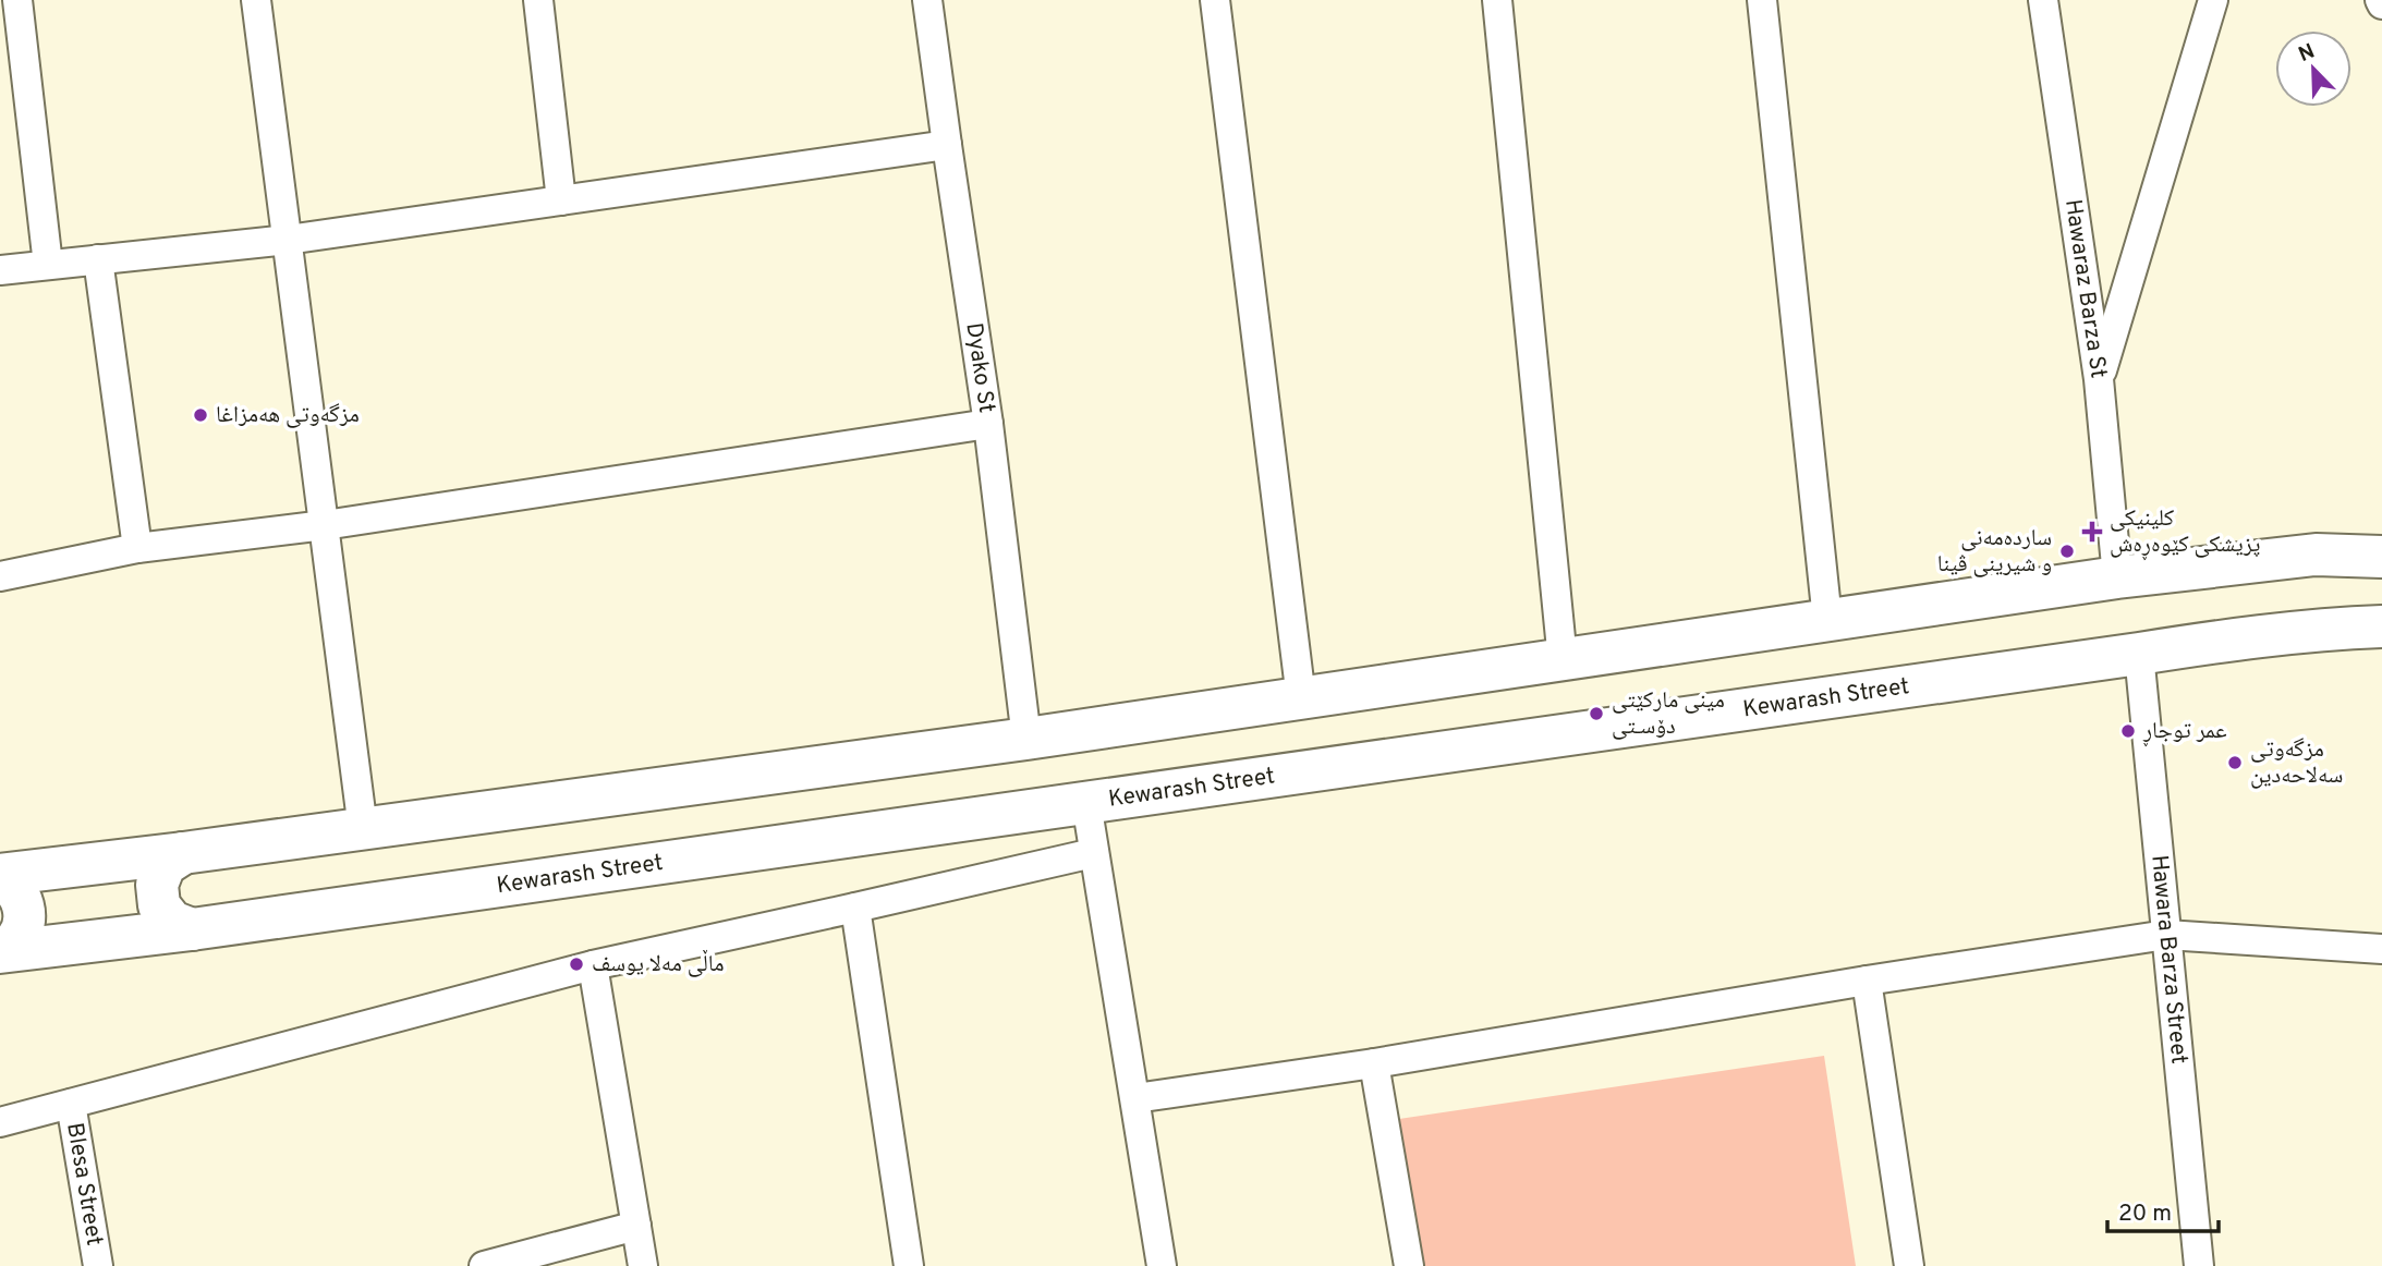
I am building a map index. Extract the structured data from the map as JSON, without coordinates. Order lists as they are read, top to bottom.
{
  "streets": {
    "main road": ["Kewarash Street"],
    "street": [
      "Hawaraz Barza St",
      "Dyako St",
      "Hawara Barza Street",
      "Blesa Street"
    ]
  },
  "crossings": [
    ["Kewarash Street", "Hawara Barza Street"]
  ],
  "places": {
    "other": [
      "مزگەوتی هەمزاغا",
      "سارده‌مه‌نی و شیرینی ڤینا",
      "مینی مارکێتی دۆسـتی",
      "عمر توجاڕ",
      "مزگەوتی سەلاحەدین",
      "ماڵی مەلا یوسف"
    ],
    "health": ["كلینیكی پزیشكی كێوەڕەش"]
  },
  "scale_bar": "20 m",
  "north": "top left"
}
